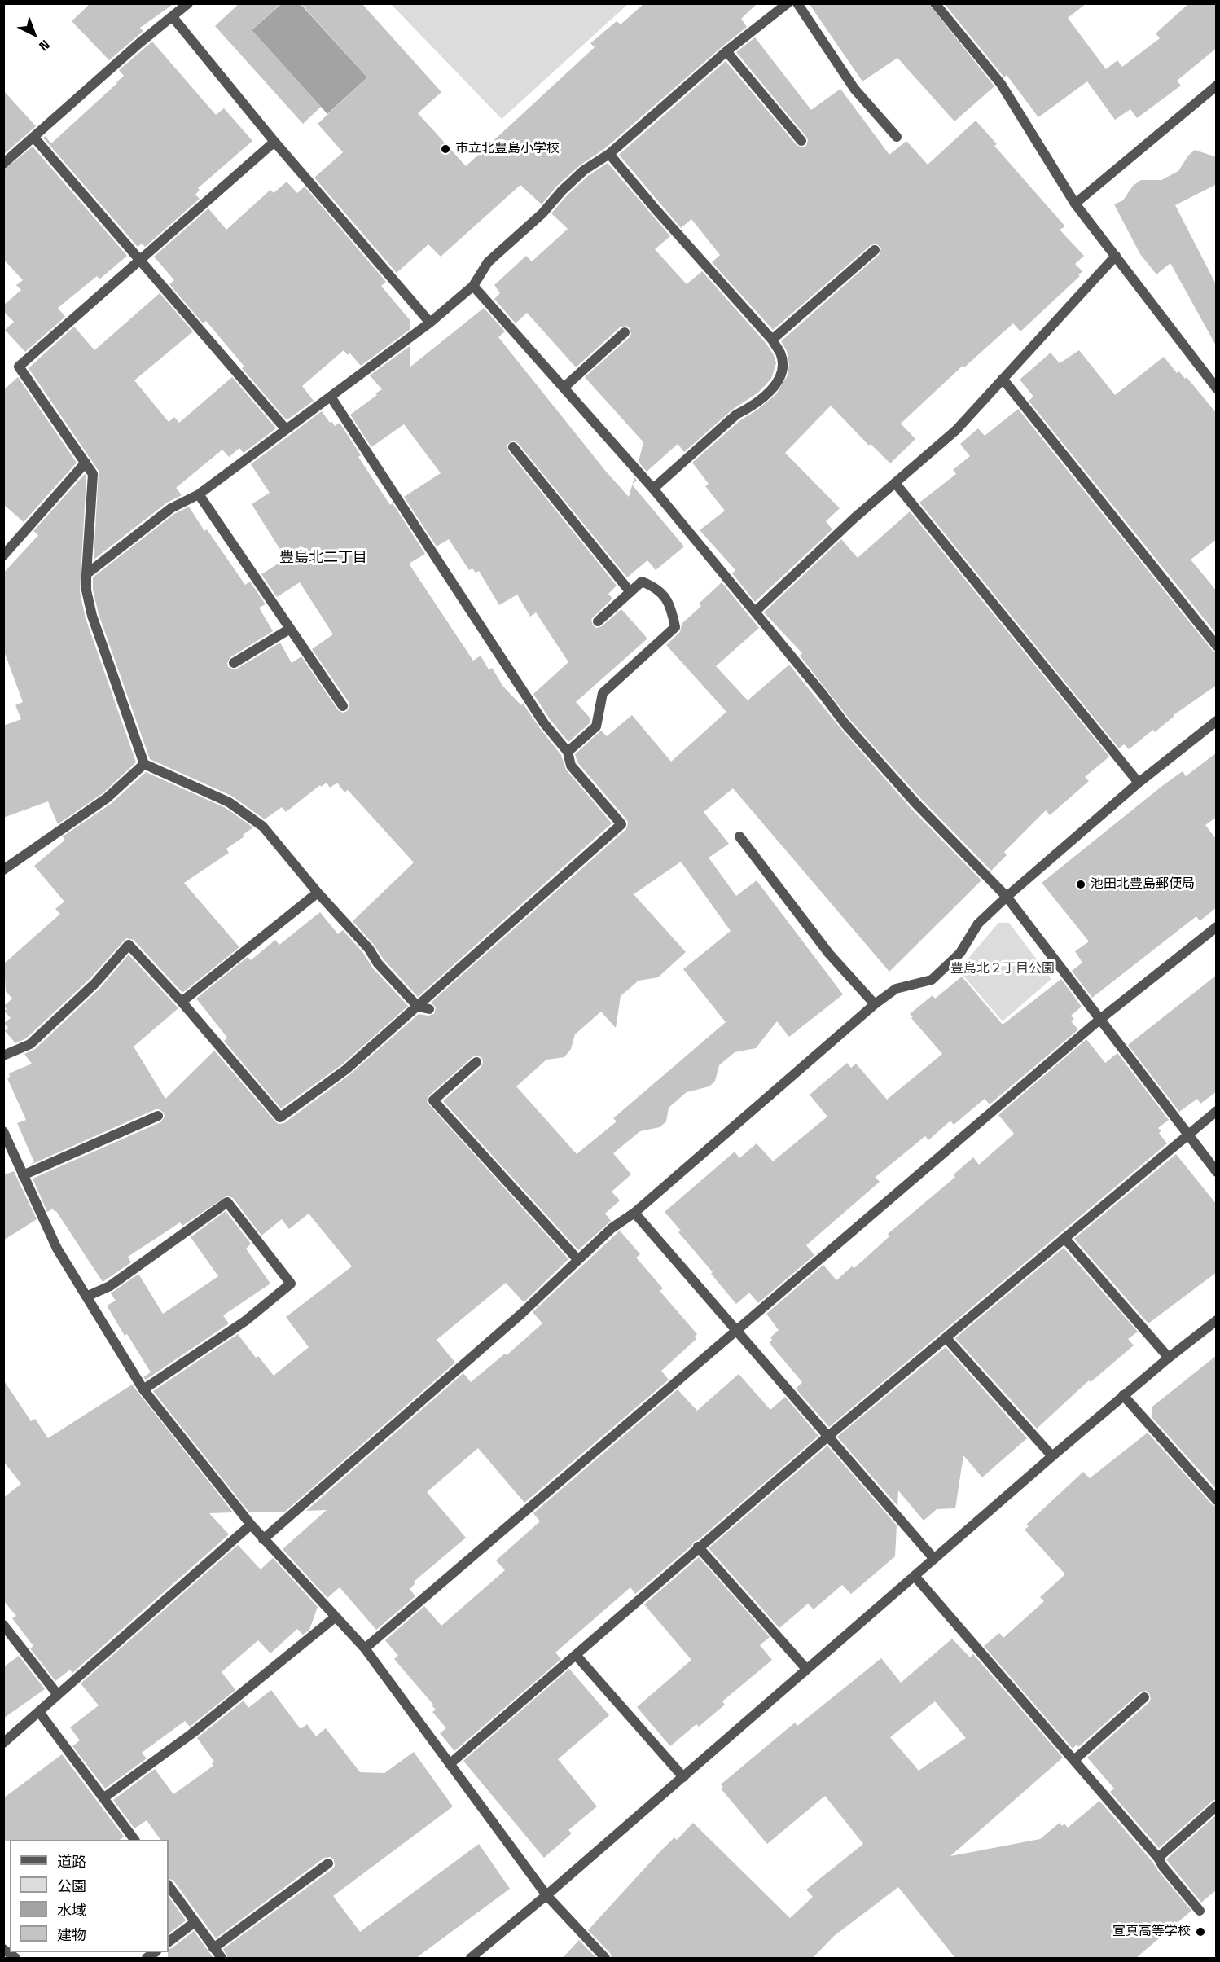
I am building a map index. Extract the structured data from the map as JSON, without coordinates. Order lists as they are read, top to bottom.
{
  "districts": ["豊島北二丁目"],
  "parks": ["豊島北２丁目公園"],
  "places": ["市立北豊島小学校", "池田北豊島郵便局", "宣真高等学校"],
  "legend": [
    "道路",
    "公園",
    "水域",
    "建物"
  ],
  "north": "bottom right"
}
